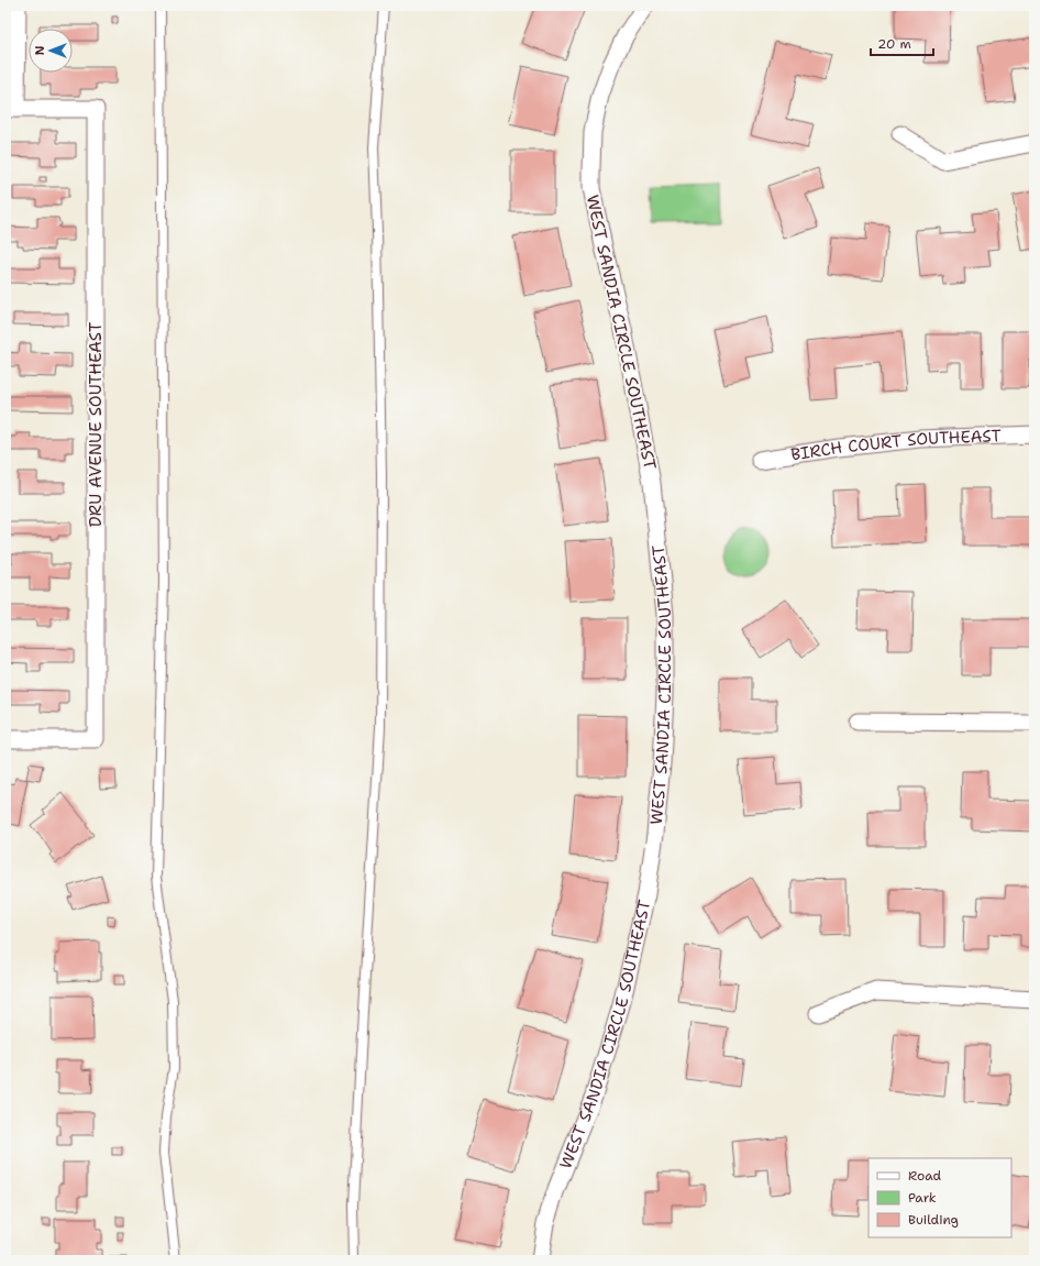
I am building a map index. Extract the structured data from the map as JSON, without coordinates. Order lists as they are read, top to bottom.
{
  "streets": {
    "street": ["WEST SANDIA CIRCLE SOUTHEAST", "DRU AVENUE SOUTHEAST", "BIRCH COURT SOUTHEAST"]
  },
  "legend": ["Road", "Park", "Building"],
  "scale_bar": "20 m",
  "north": "left"
}
